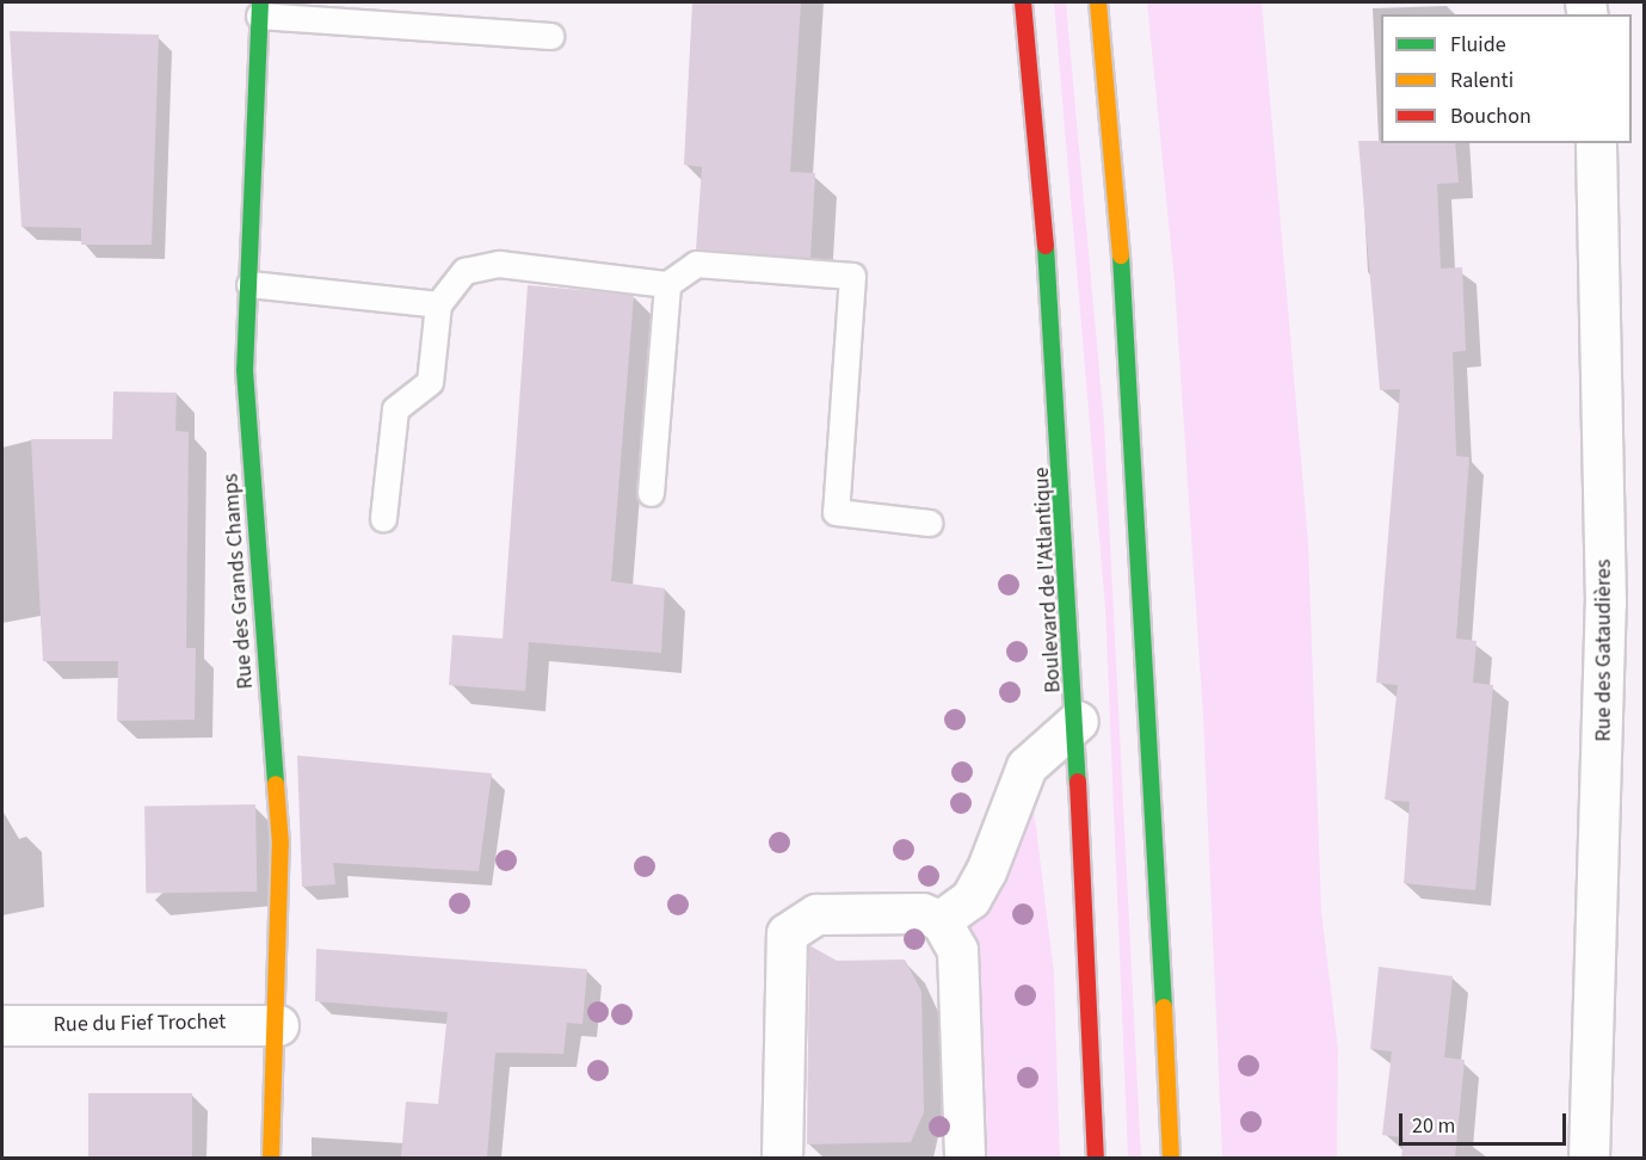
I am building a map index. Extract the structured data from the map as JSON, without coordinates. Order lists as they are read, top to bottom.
{
  "streets": {
    "main road": ["Boulevard de l'Atlantique", "Rue des Grands Champs"],
    "street": ["Rue des Gataudières", "Rue du Fief Trochet"]
  },
  "crossings": [
    ["Rue des Grands Champs", "Rue du Fief Trochet"]
  ],
  "legend": ["Fluide", "Ralenti", "Bouchon"],
  "scale_bar": "20 m"
}
